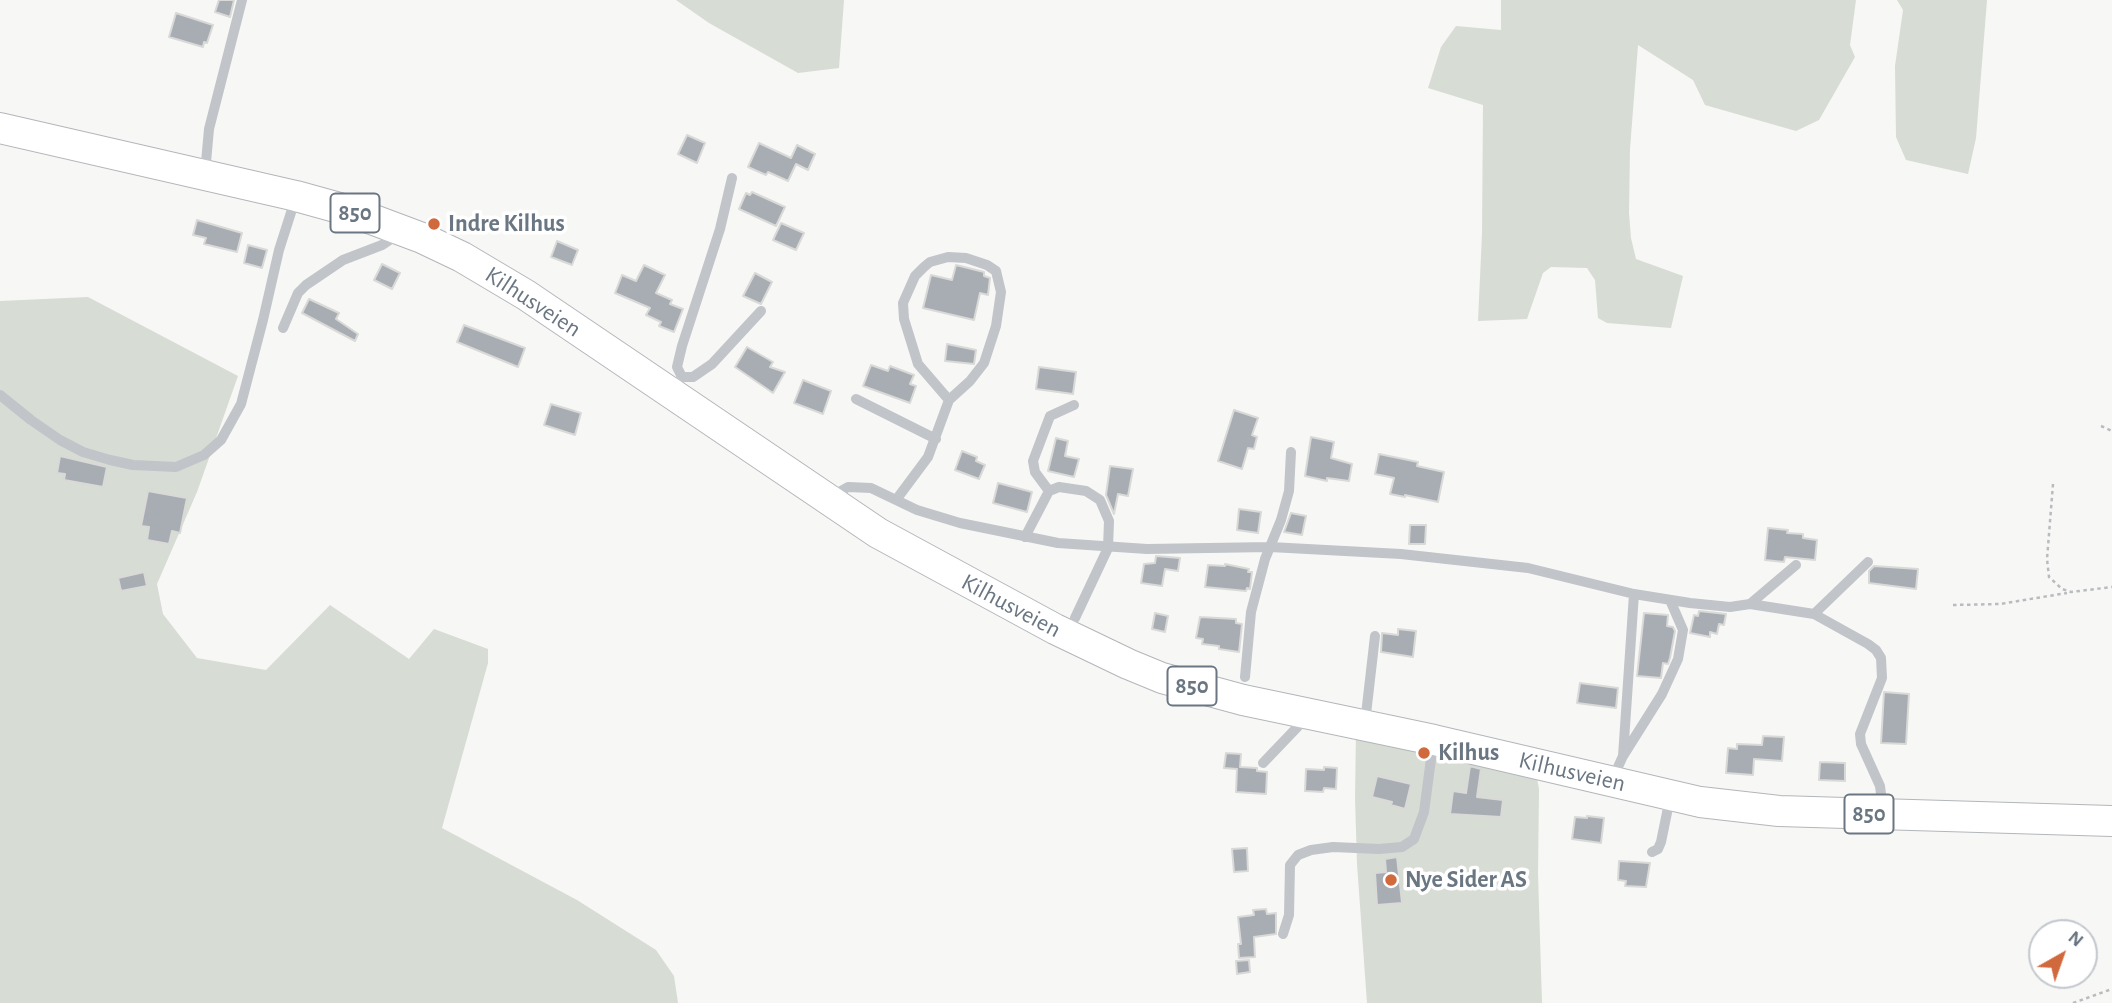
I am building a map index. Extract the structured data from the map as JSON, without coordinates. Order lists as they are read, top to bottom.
{
  "streets": {
    "main road": ["850", "Kilhusveien"]
  },
  "places": ["Indre Kilhus", "Kilhus", "Nye Sider AS"],
  "north": "top right"
}
